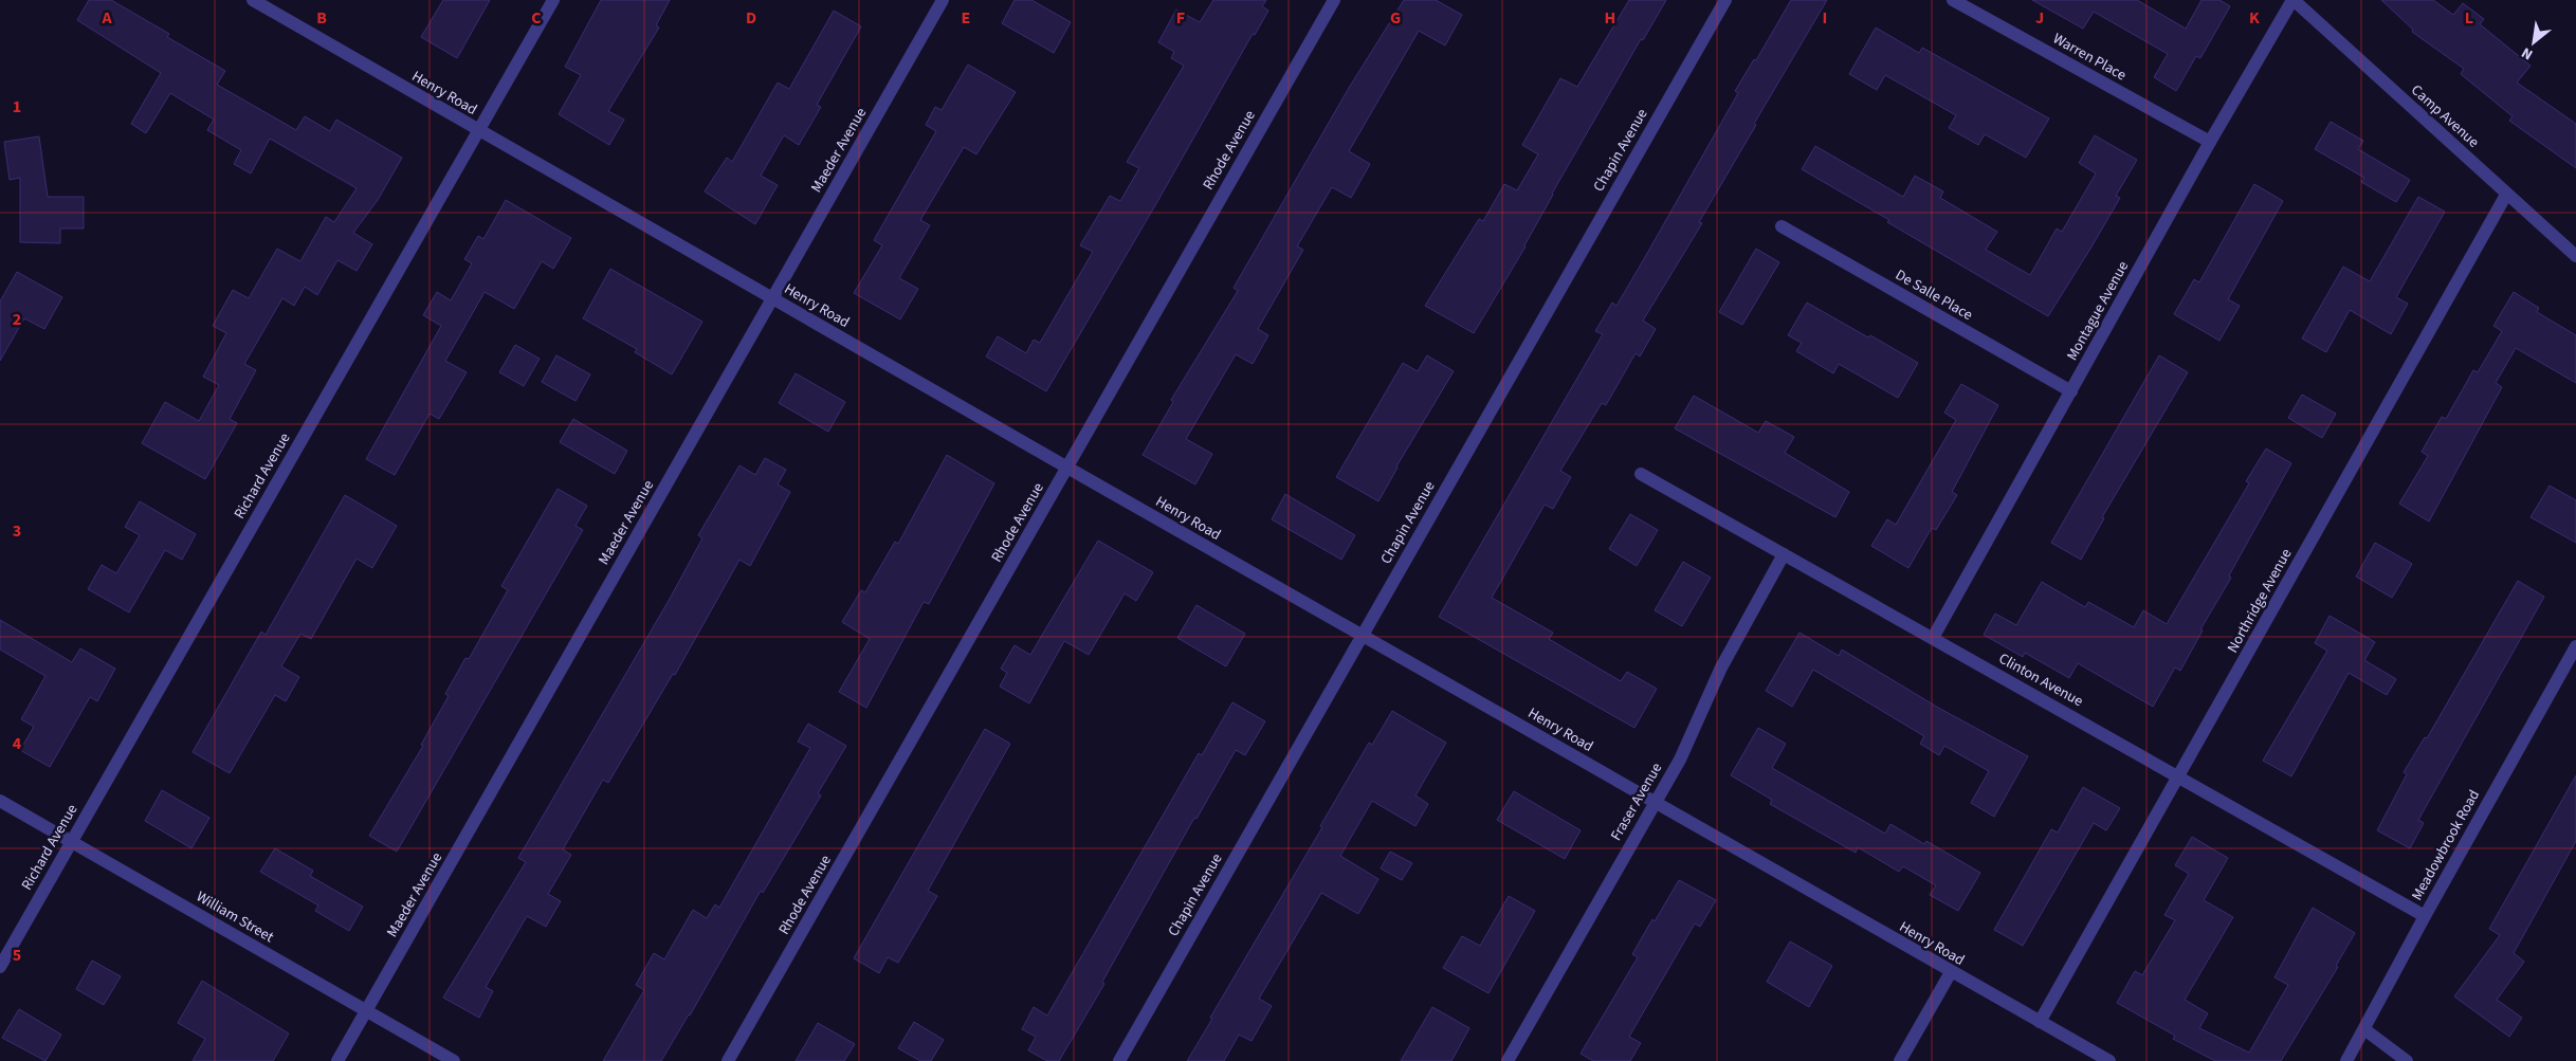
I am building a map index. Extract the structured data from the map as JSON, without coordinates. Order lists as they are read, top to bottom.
{
  "streets": {
    "street": [
      "Warren Place",
      "Henry Road",
      "Camp Avenue",
      "Maeder Avenue",
      "Rhode Avenue",
      "Chapin Avenue",
      "De Salle Place",
      "Montague Avenue",
      "Richard Avenue",
      "Northridge Avenue",
      "Clinton Avenue",
      "Fraser Avenue",
      "Meadowbrook Road",
      "William Street"
    ]
  },
  "crossings": [
    ["Warren Place", "Montague Avenue"],
    ["Henry Road", "Maeder Avenue"],
    ["Henry Road", "Rhode Avenue"],
    ["Henry Road", "Chapin Avenue"],
    ["Henry Road", "Richard Avenue"],
    ["Henry Road", "Northridge Avenue"],
    ["Henry Road", "Fraser Avenue"],
    ["Camp Avenue", "Montague Avenue"],
    ["Camp Avenue", "Northridge Avenue"],
    ["Maeder Avenue", "William Street"],
    ["De Salle Place", "Montague Avenue"],
    ["Montague Avenue", "Clinton Avenue"],
    ["Richard Avenue", "William Street"],
    ["Northridge Avenue", "Clinton Avenue"],
    ["Clinton Avenue", "Fraser Avenue"],
    ["Clinton Avenue", "Meadowbrook Road"]
  ],
  "north": "bottom left",
  "grid": {
    "columns": [
      "A",
      "B",
      "C",
      "D",
      "E",
      "F",
      "G",
      "H",
      "I",
      "J",
      "K",
      "L"
    ],
    "rows": [
      "1",
      "2",
      "3",
      "4",
      "5"
    ]
  }
}
